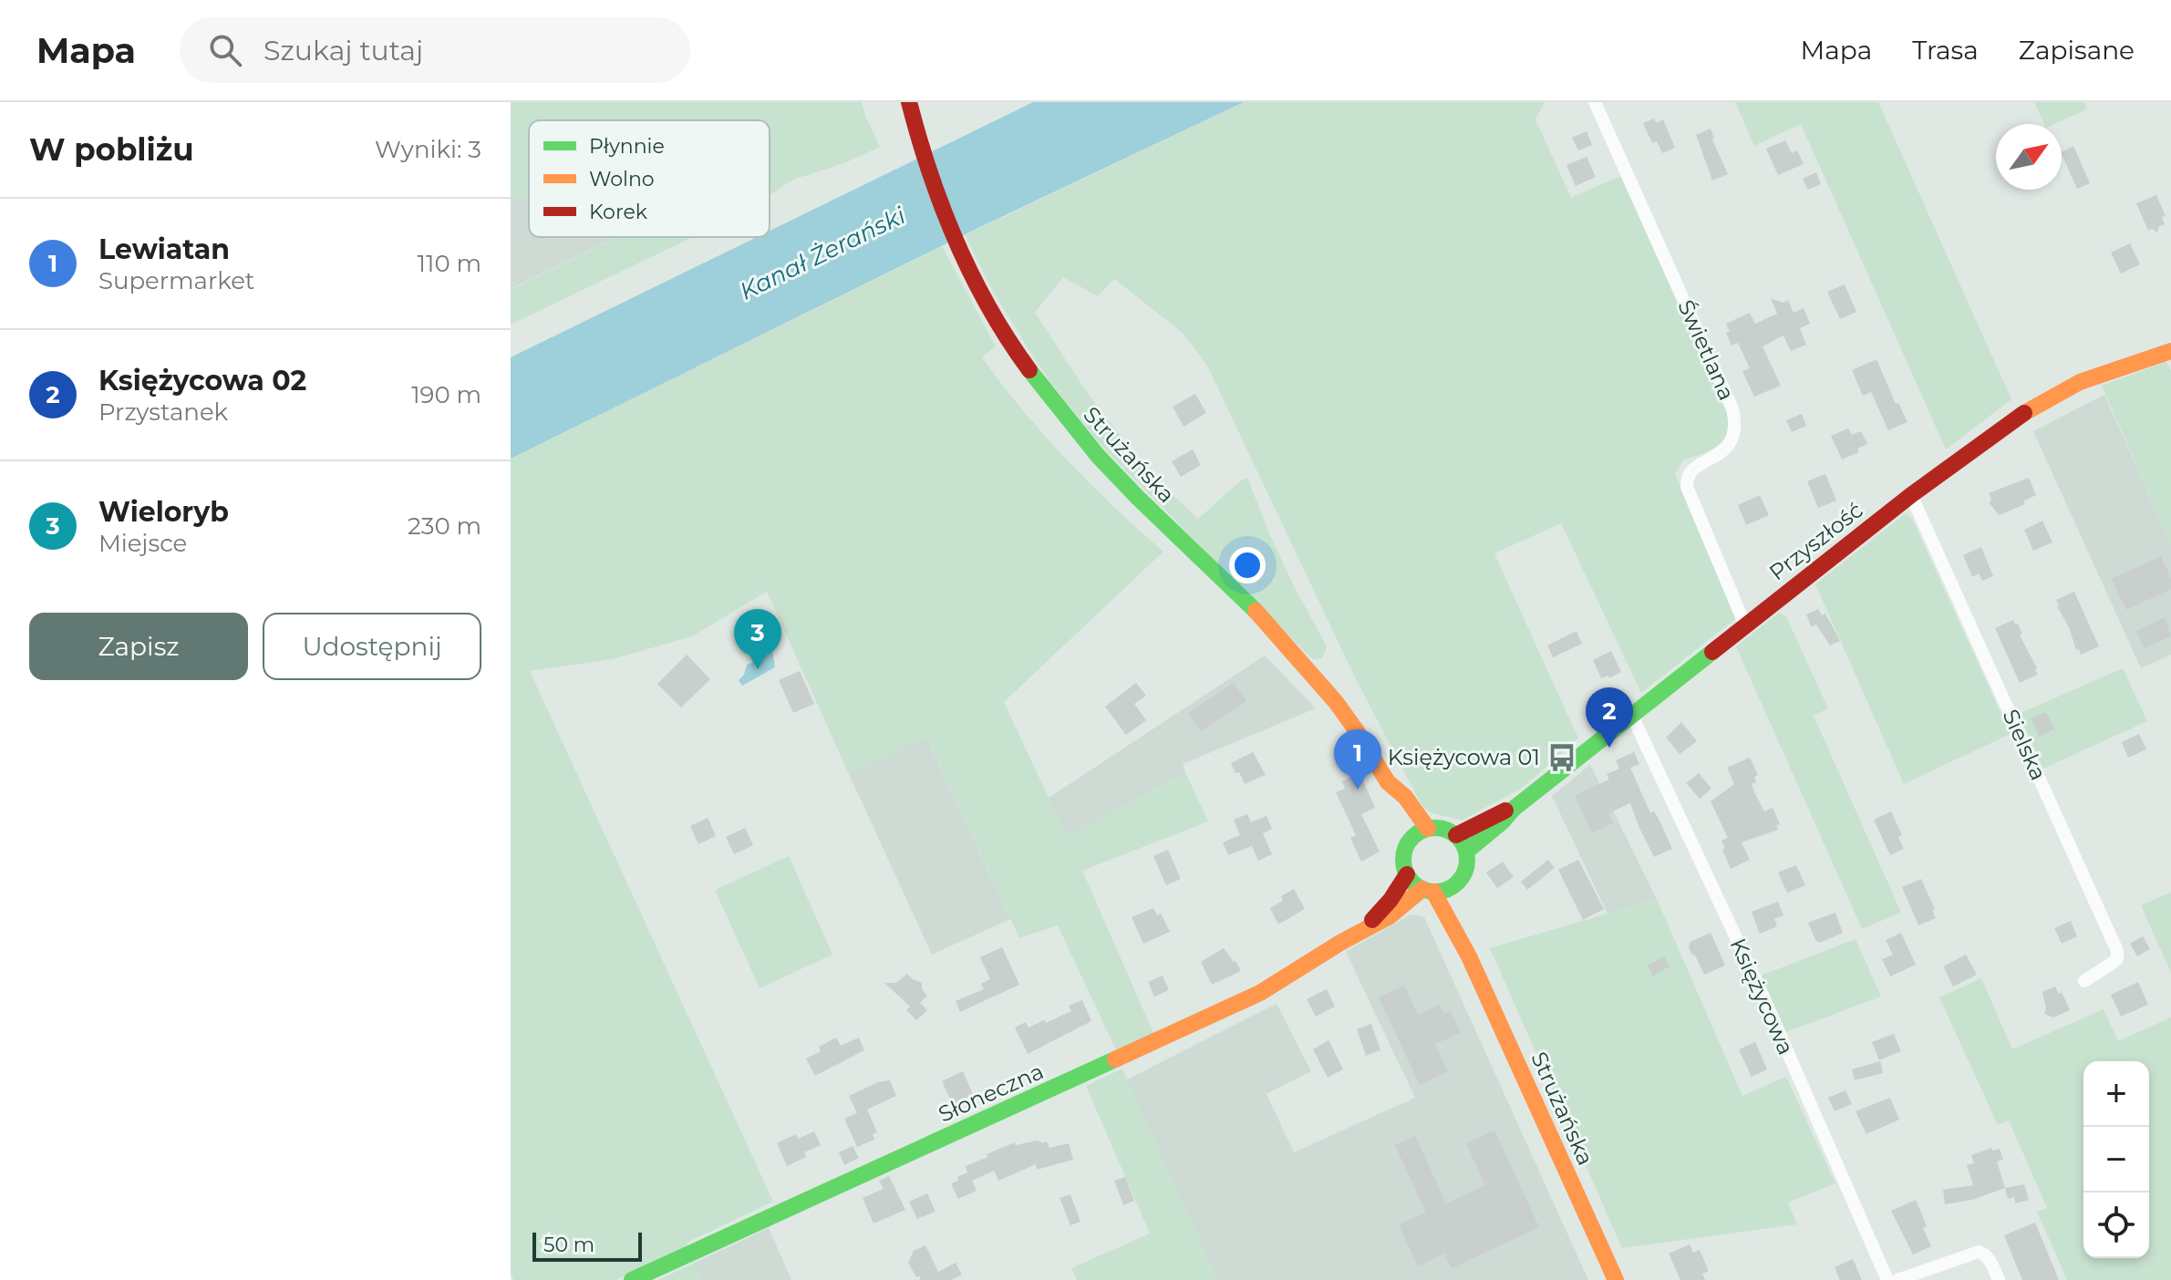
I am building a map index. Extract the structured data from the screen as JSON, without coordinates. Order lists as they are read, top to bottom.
{
  "streets": {
    "street": [
      "Świetlana",
      "Strużańska",
      "Przyszłość",
      "Sielska",
      "Księżycowa",
      "Słoneczna"
    ]
  },
  "crossings": [
    ["Świetlana", "Przyszłość"],
    ["Strużańska", "Przyszłość"],
    ["Strużańska", "Słoneczna"],
    ["Przyszłość", "Sielska"],
    ["Przyszłość", "Księżycowa"],
    ["Przyszłość", "Słoneczna"]
  ],
  "water": ["Kanał Żerański"],
  "places": {
    "bus stop": ["Księżycowa 01"]
  },
  "legend": ["Płynnie", "Wolno", "Korek"],
  "scale_bar": "50 m",
  "north": "top right",
  "page": {
    "header": "Mapa",
    "search": "Szukaj tutaj",
    "nav": ["Mapa", "Trasa", "Zapisane"],
    "heading": ["W pobliżu", "Wyniki: 3"],
    "list": [
      {
        "mark": "1",
        "name": "Lewiatan",
        "note": "Supermarket",
        "value": "110 m"
      },
      {
        "mark": "2",
        "name": "Księżycowa 02",
        "note": "Przystanek",
        "value": "190 m"
      },
      {
        "mark": "3",
        "name": "Wieloryb",
        "note": "Miejsce",
        "value": "230 m"
      }
    ],
    "buttons": ["Zapisz", "Udostępnij"],
    "pins": ["3", "2", "1"],
    "map_buttons": ["+", "−"],
    "scale": "50 m"
  }
}
